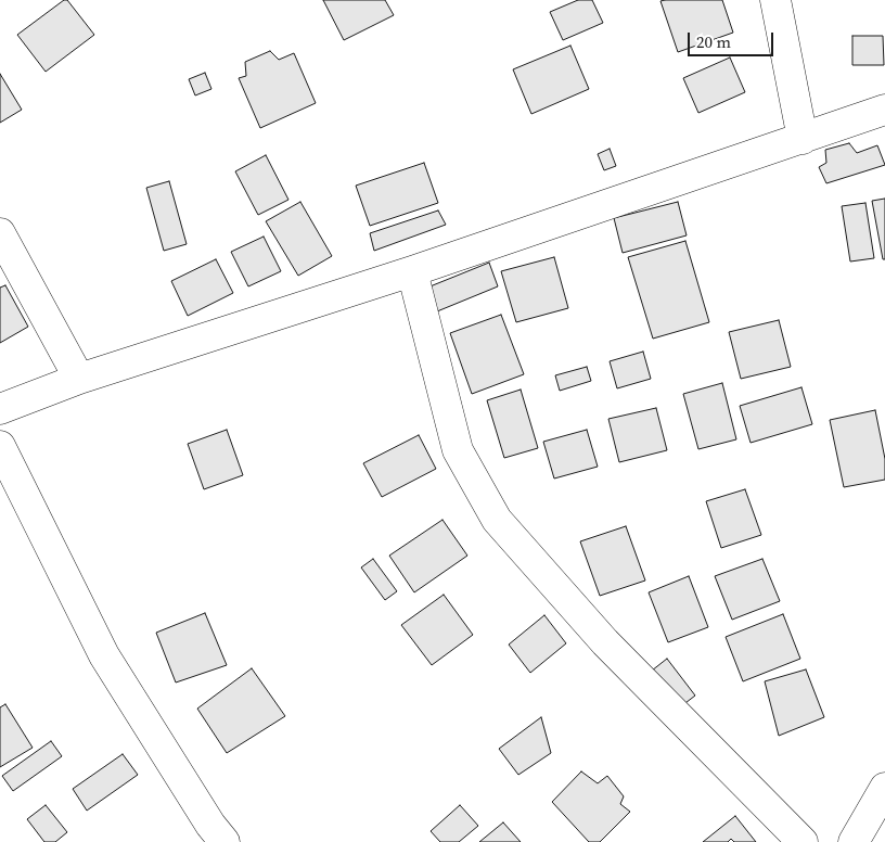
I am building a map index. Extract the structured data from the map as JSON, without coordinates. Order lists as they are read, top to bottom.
{
  "scale_bar": "20 m"
}
